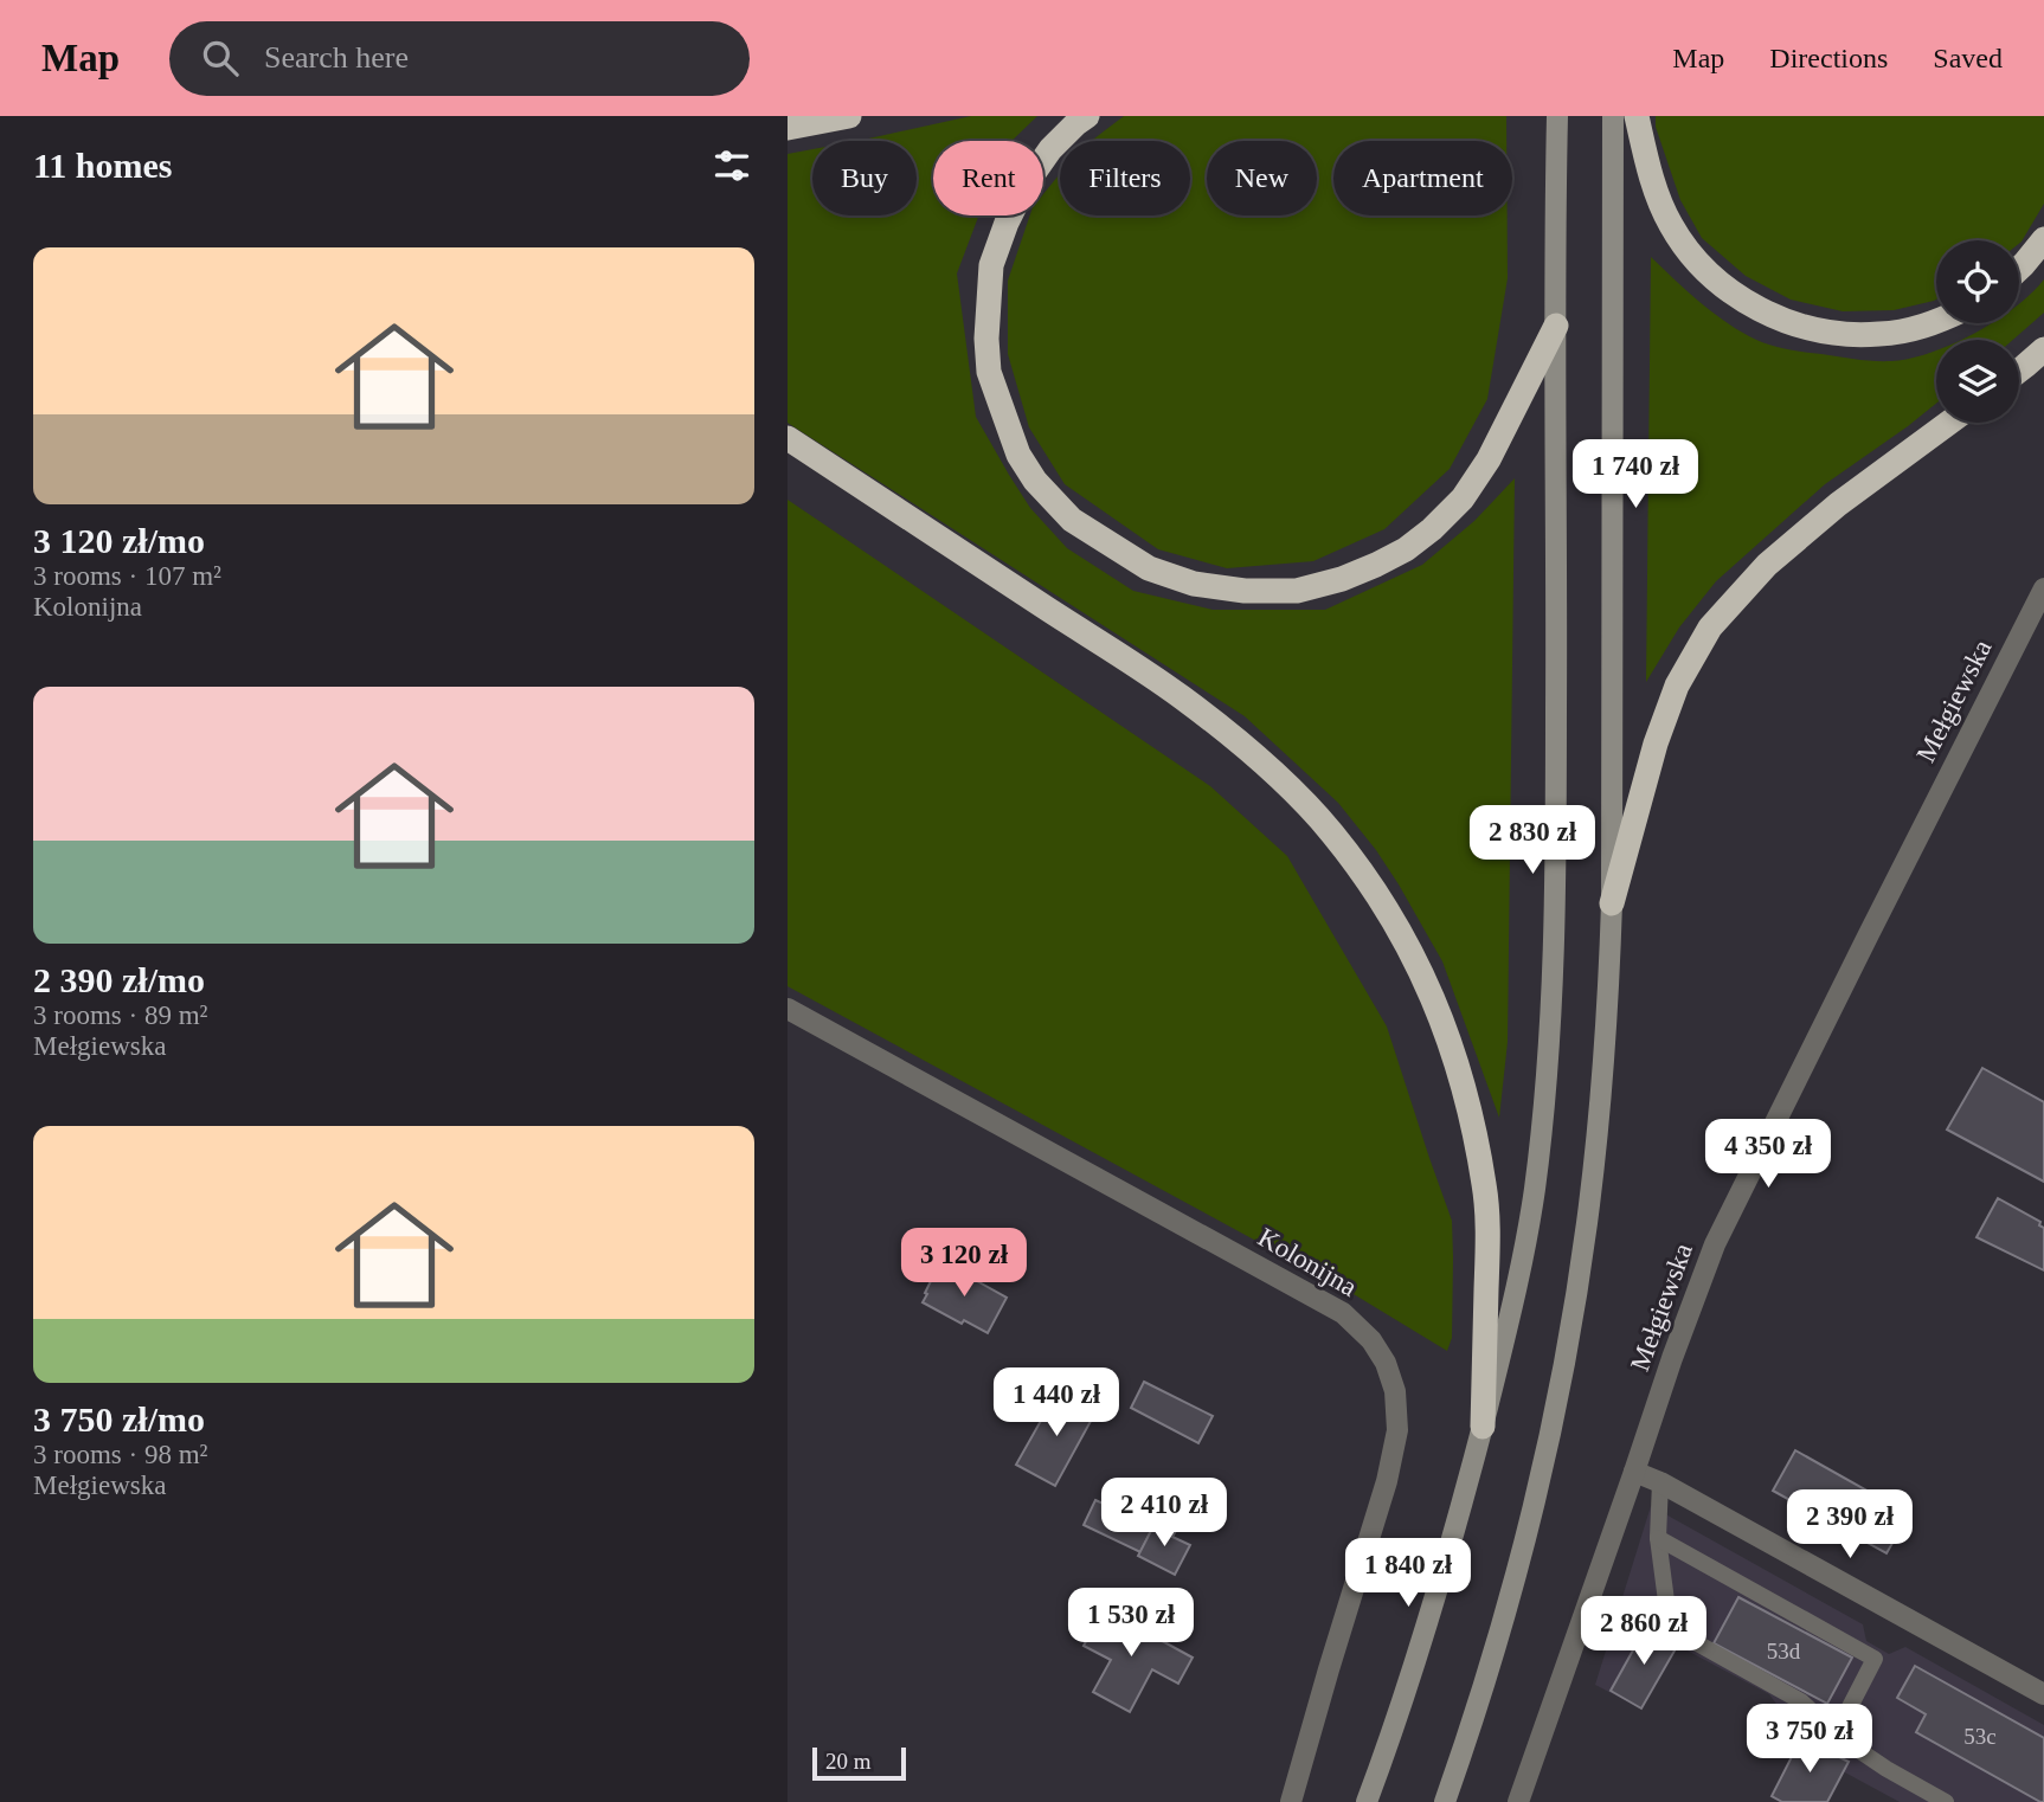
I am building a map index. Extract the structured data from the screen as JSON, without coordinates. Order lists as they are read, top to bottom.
{
  "streets": {
    "street": ["Mełgiewska", "Kolonijna"]
  },
  "house_numbers": ["53d", "53c"],
  "scale_bar": "20 m",
  "page": {
    "header": "Map",
    "search": "Search here",
    "nav": ["Map", "Directions", "Saved"],
    "heading": "11 homes",
    "chip": [
      "Buy",
      "Rent",
      "Filters",
      "New",
      "Apartment"
    ],
    "list": [
      {
        "name": "3 120 zł/mo",
        "note": "3 rooms · 107 m² · Kolonijna"
      },
      {
        "name": "2 390 zł/mo",
        "note": "3 rooms · 89 m² · Mełgiewska"
      },
      {
        "name": "3 750 zł/mo",
        "note": "3 rooms · 98 m² · Mełgiewska"
      }
    ],
    "price": [
      "1 740 zł",
      "2 830 zł",
      "4 350 zł",
      "3 120 zł",
      "1 440 zł",
      "2 410 zł",
      "2 390 zł",
      "1 840 zł",
      "1 530 zł",
      "2 860 zł",
      "3 750 zł"
    ],
    "scale": "20 m"
  }
}
